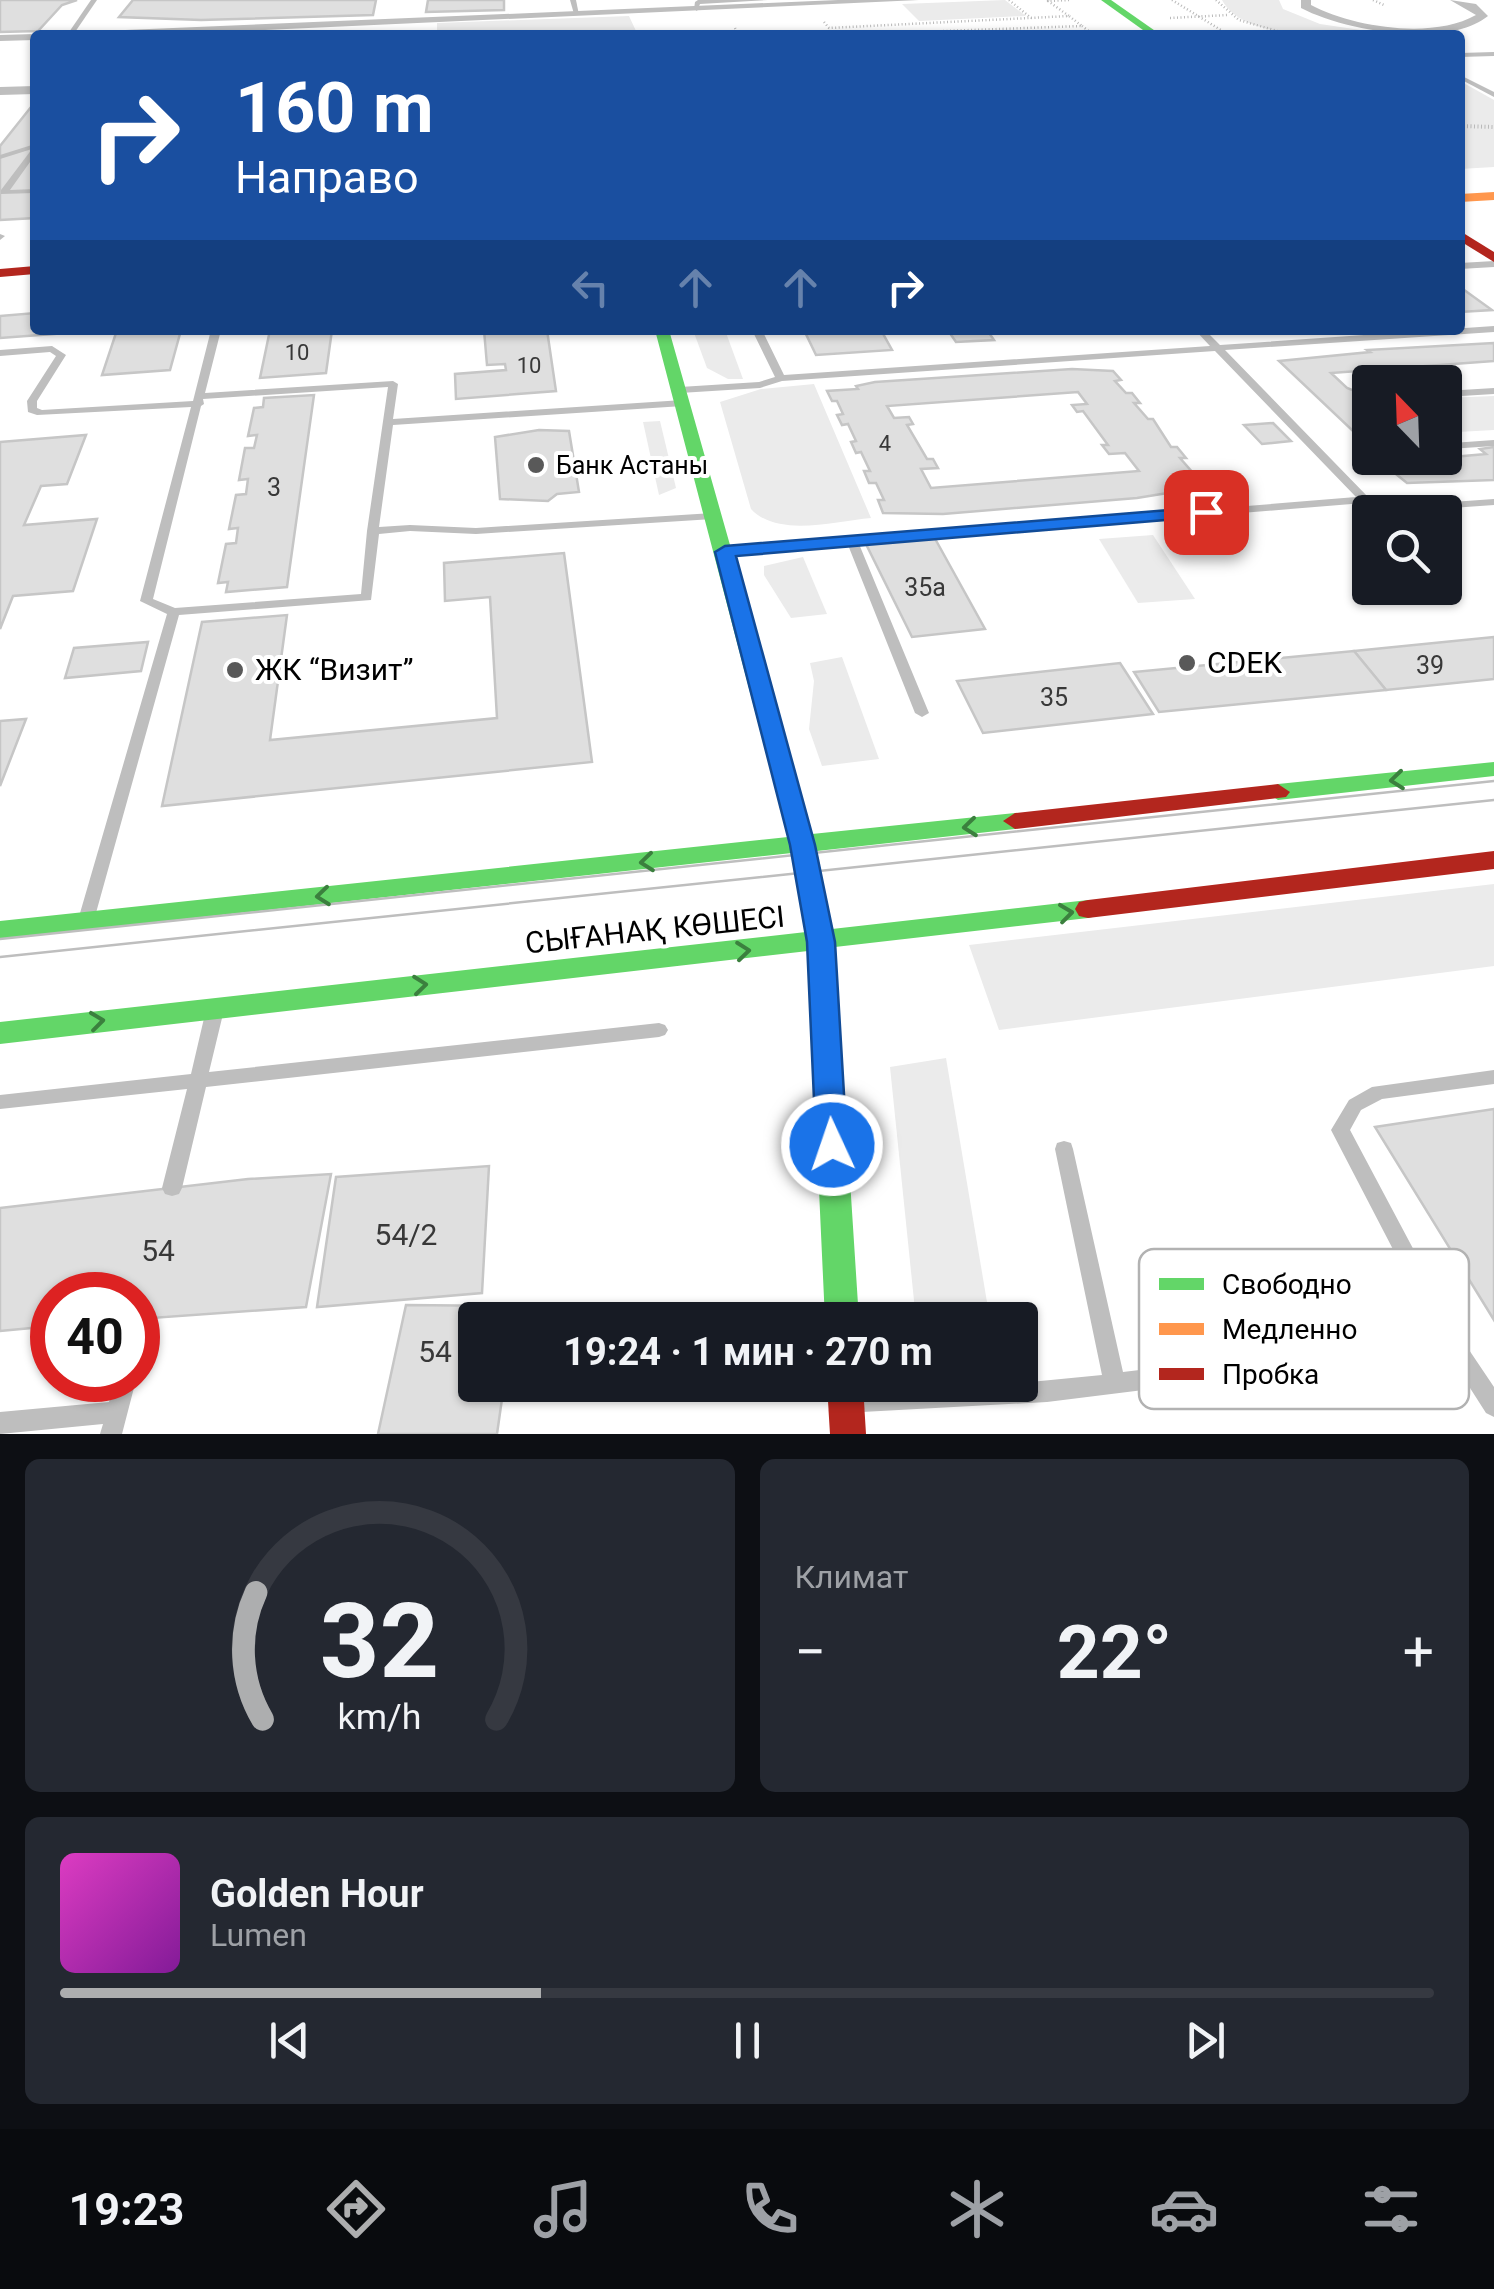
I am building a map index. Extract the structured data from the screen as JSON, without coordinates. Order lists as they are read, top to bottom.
{
  "streets": {
    "main road": ["СЫҒАНАҚ КӨШЕСІ"]
  },
  "places": ["Банк Астаны", "CDEK", "ЖК “Визит”"],
  "house_numbers": [
    "10",
    "10",
    "4",
    "3",
    "35а",
    "39",
    "35",
    "54/2",
    "54",
    "54"
  ],
  "legend": ["Свободно", "Медленно", "Пробка"],
  "north": "top left",
  "page": {
    "turn": ["160 m", "Направо"],
    "limit": "40",
    "trip": "19:24 · 1 мин · 270 m",
    "tile": "Климат",
    "heat": ["−", "22°", "+"],
    "song": ["Golden Hour", "Lumen"],
    "tabs": "19:23",
    "gauge": ["32", "km/h"]
  }
}
